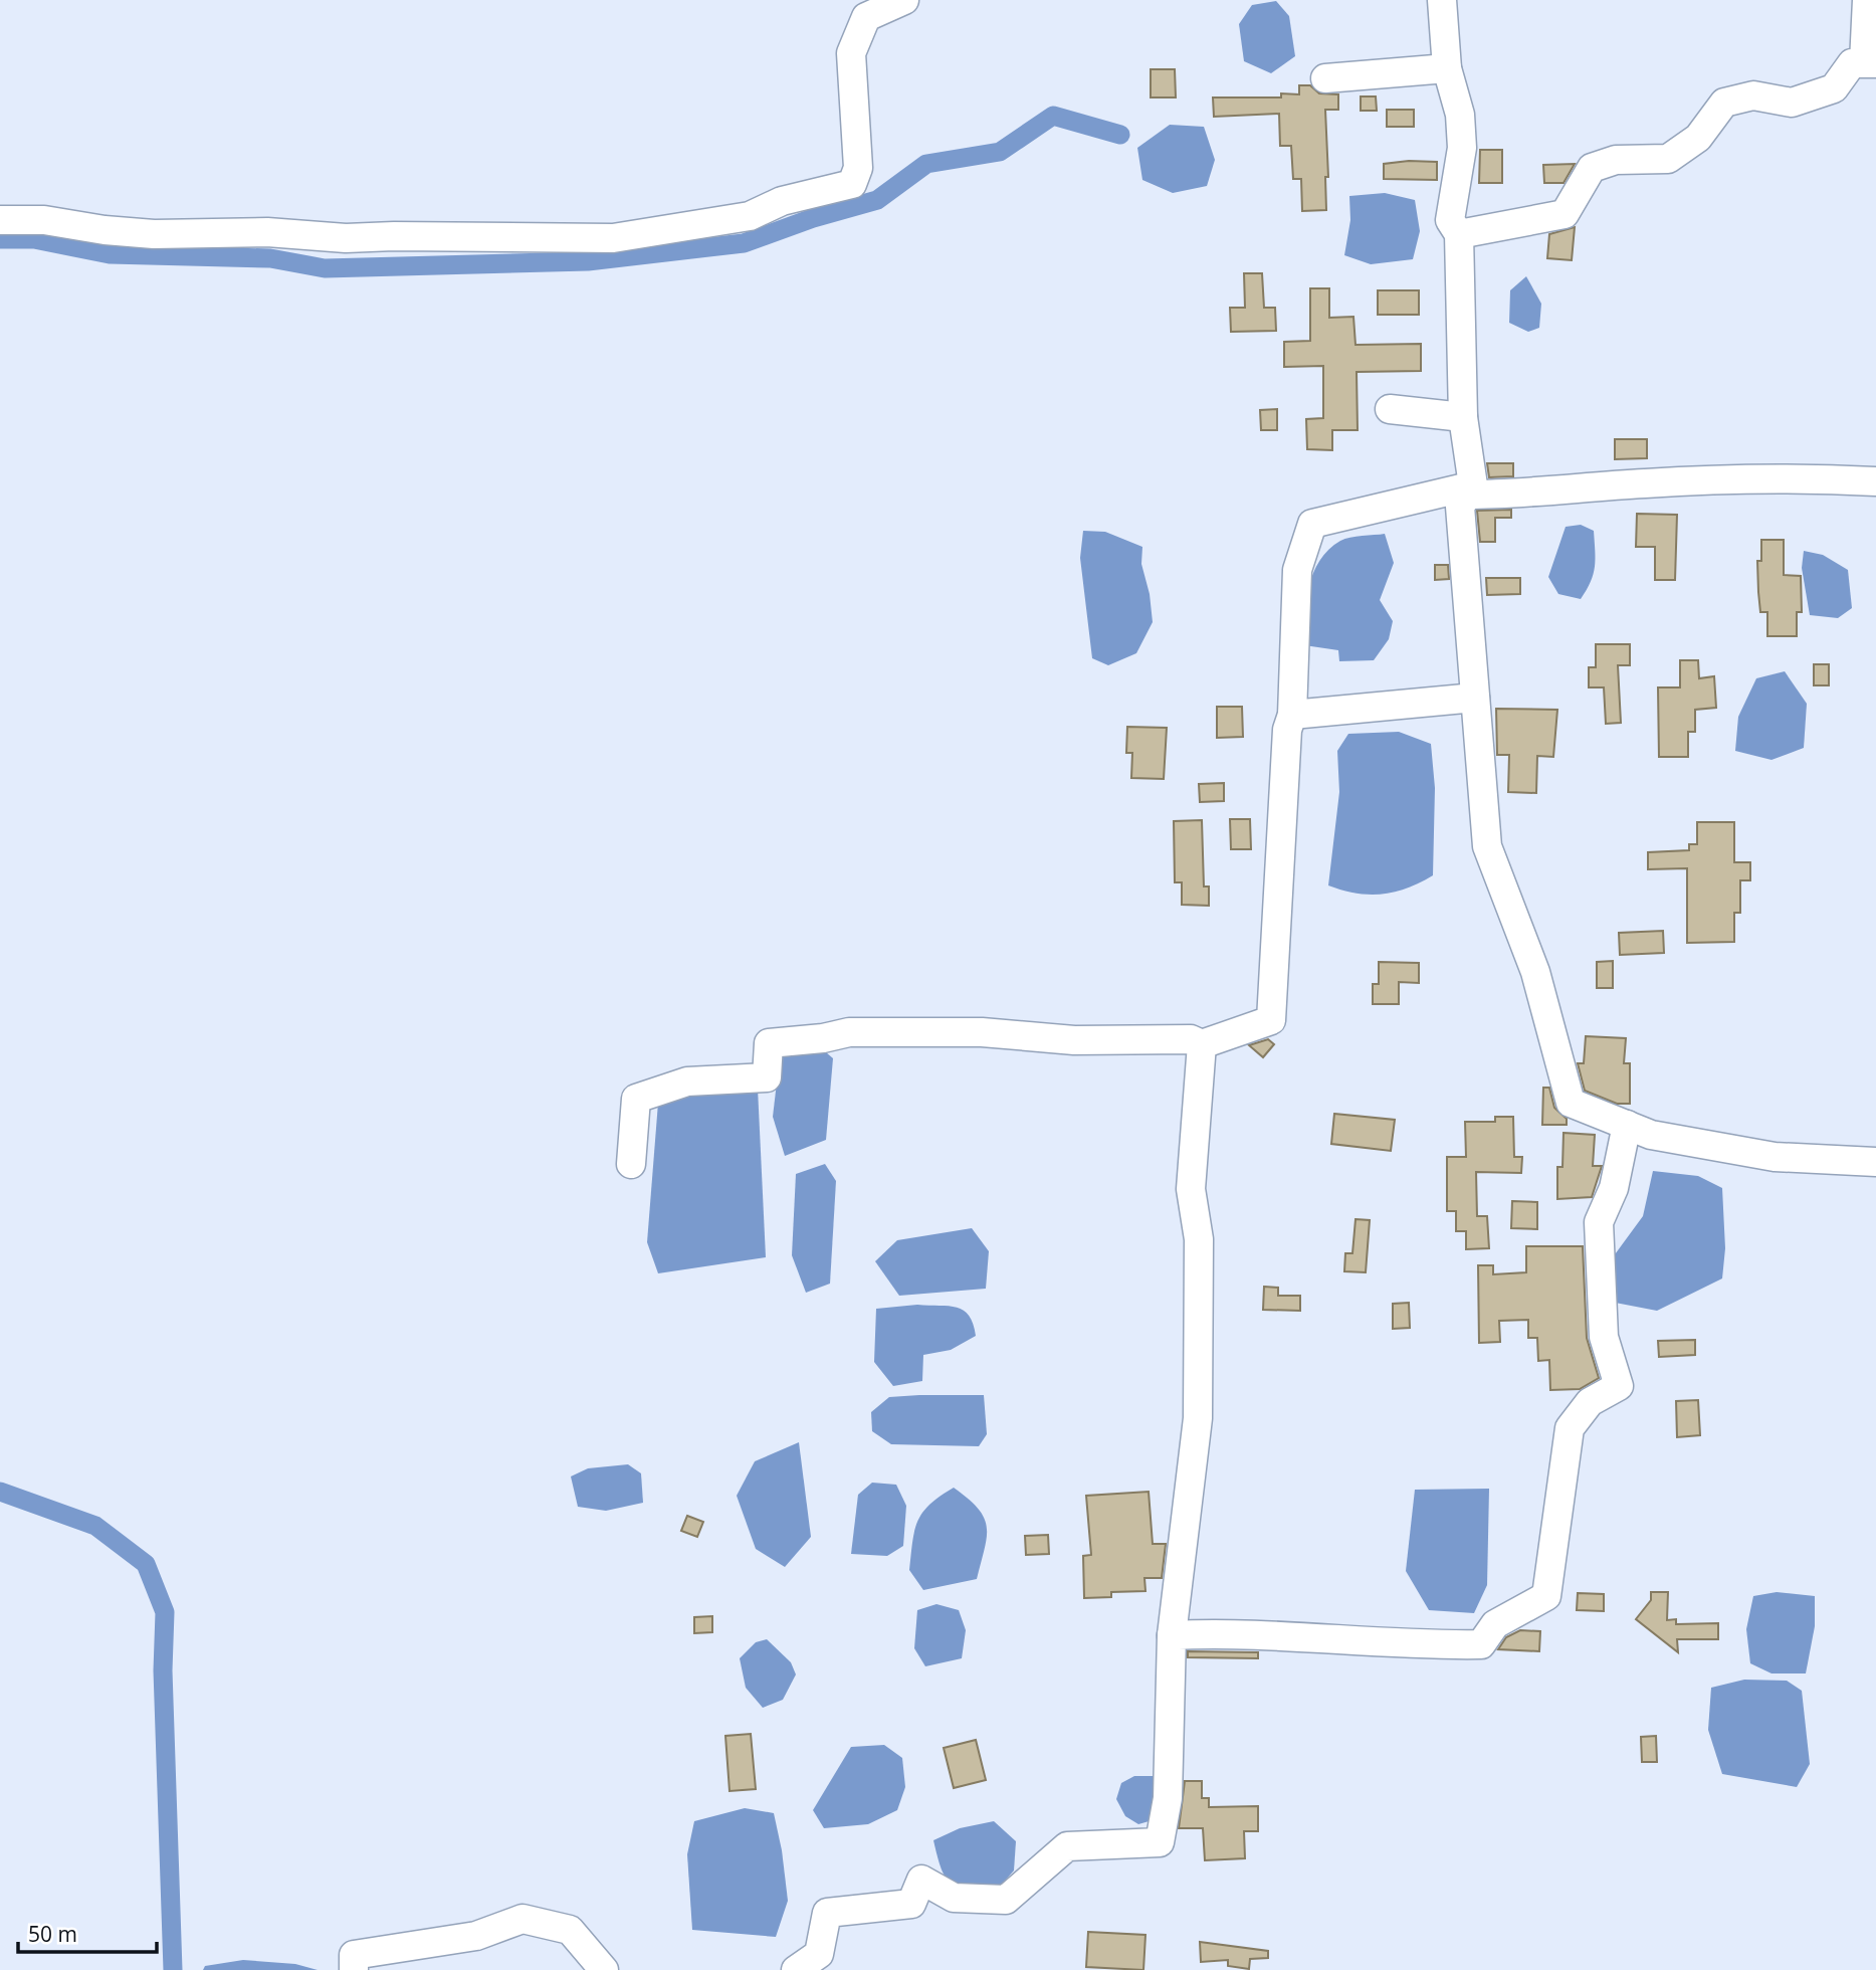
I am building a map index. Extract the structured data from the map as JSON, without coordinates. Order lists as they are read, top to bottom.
{
  "scale_bar": "50 m"
}
